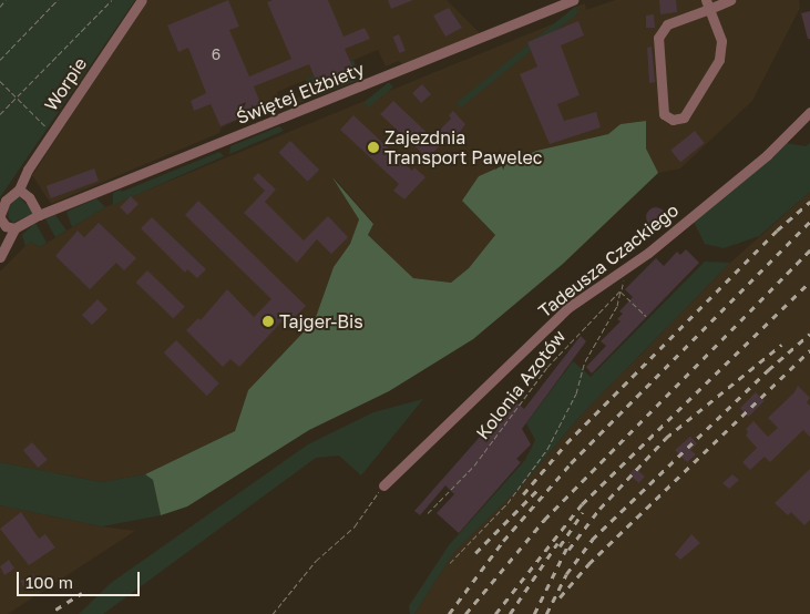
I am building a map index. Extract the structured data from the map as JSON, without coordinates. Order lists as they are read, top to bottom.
{
  "streets": {
    "street": ["Worpie", "Świętej Elżbiety", "Tadeusza Czackiego"],
    "path": ["Kolonia Azotów"]
  },
  "crossings": [
    ["Worpie", "Świętej Elżbiety"]
  ],
  "places": ["Zajezdnia Transport Pawelec", "Tajger-Bis"],
  "house_numbers": ["6"],
  "scale_bar": "100 m"
}
